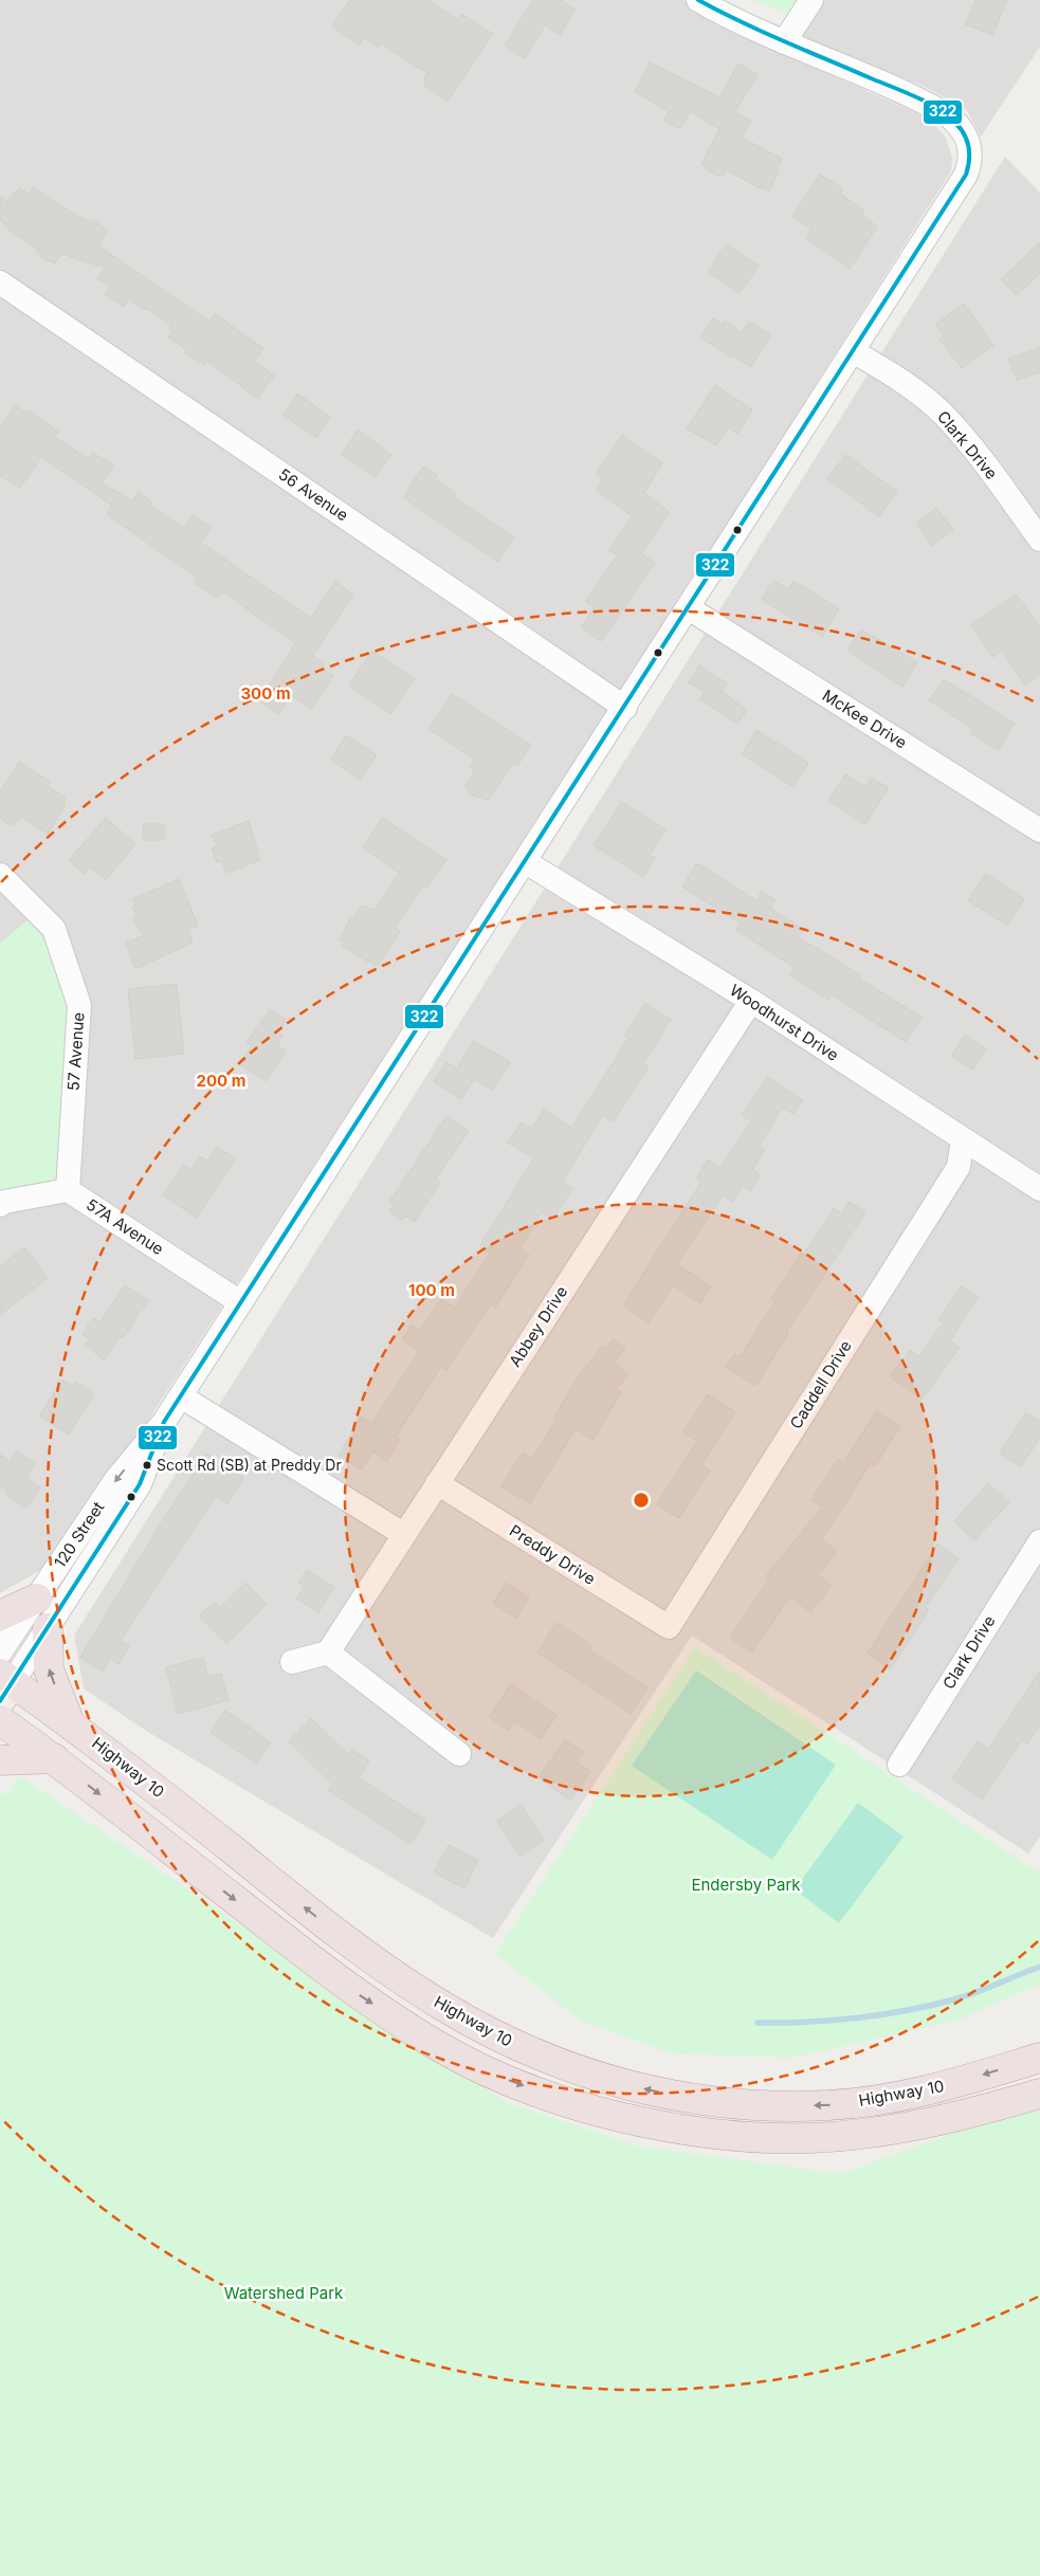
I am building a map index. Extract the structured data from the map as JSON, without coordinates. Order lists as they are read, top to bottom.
{
  "streets": {
    "highway": ["Highway 10"],
    "street": [
      "Clark Drive",
      "56 Avenue",
      "McKee Drive",
      "Woodhurst Drive",
      "57 Avenue",
      "57A Avenue",
      "Abbey Drive",
      "Caddell Drive",
      "120 Street",
      "Preddy Drive"
    ]
  },
  "crossings": [
    ["Clark Drive", "120 Street"],
    ["56 Avenue", "120 Street"],
    ["McKee Drive", "120 Street"],
    ["Woodhurst Drive", "Abbey Drive"],
    ["Woodhurst Drive", "Caddell Drive"],
    ["Woodhurst Drive", "120 Street"],
    ["57 Avenue", "57A Avenue"],
    ["57A Avenue", "120 Street"],
    ["Abbey Drive", "Preddy Drive"],
    ["Caddell Drive", "Preddy Drive"],
    ["120 Street", "Highway 10"]
  ],
  "parks": ["Endersby Park", "Watershed Park"],
  "places": ["Scott Rd (SB) at Preddy Dr"],
  "lines": ["transit line 322"],
  "rings": ["300 m", "200 m", "100 m"]
}
